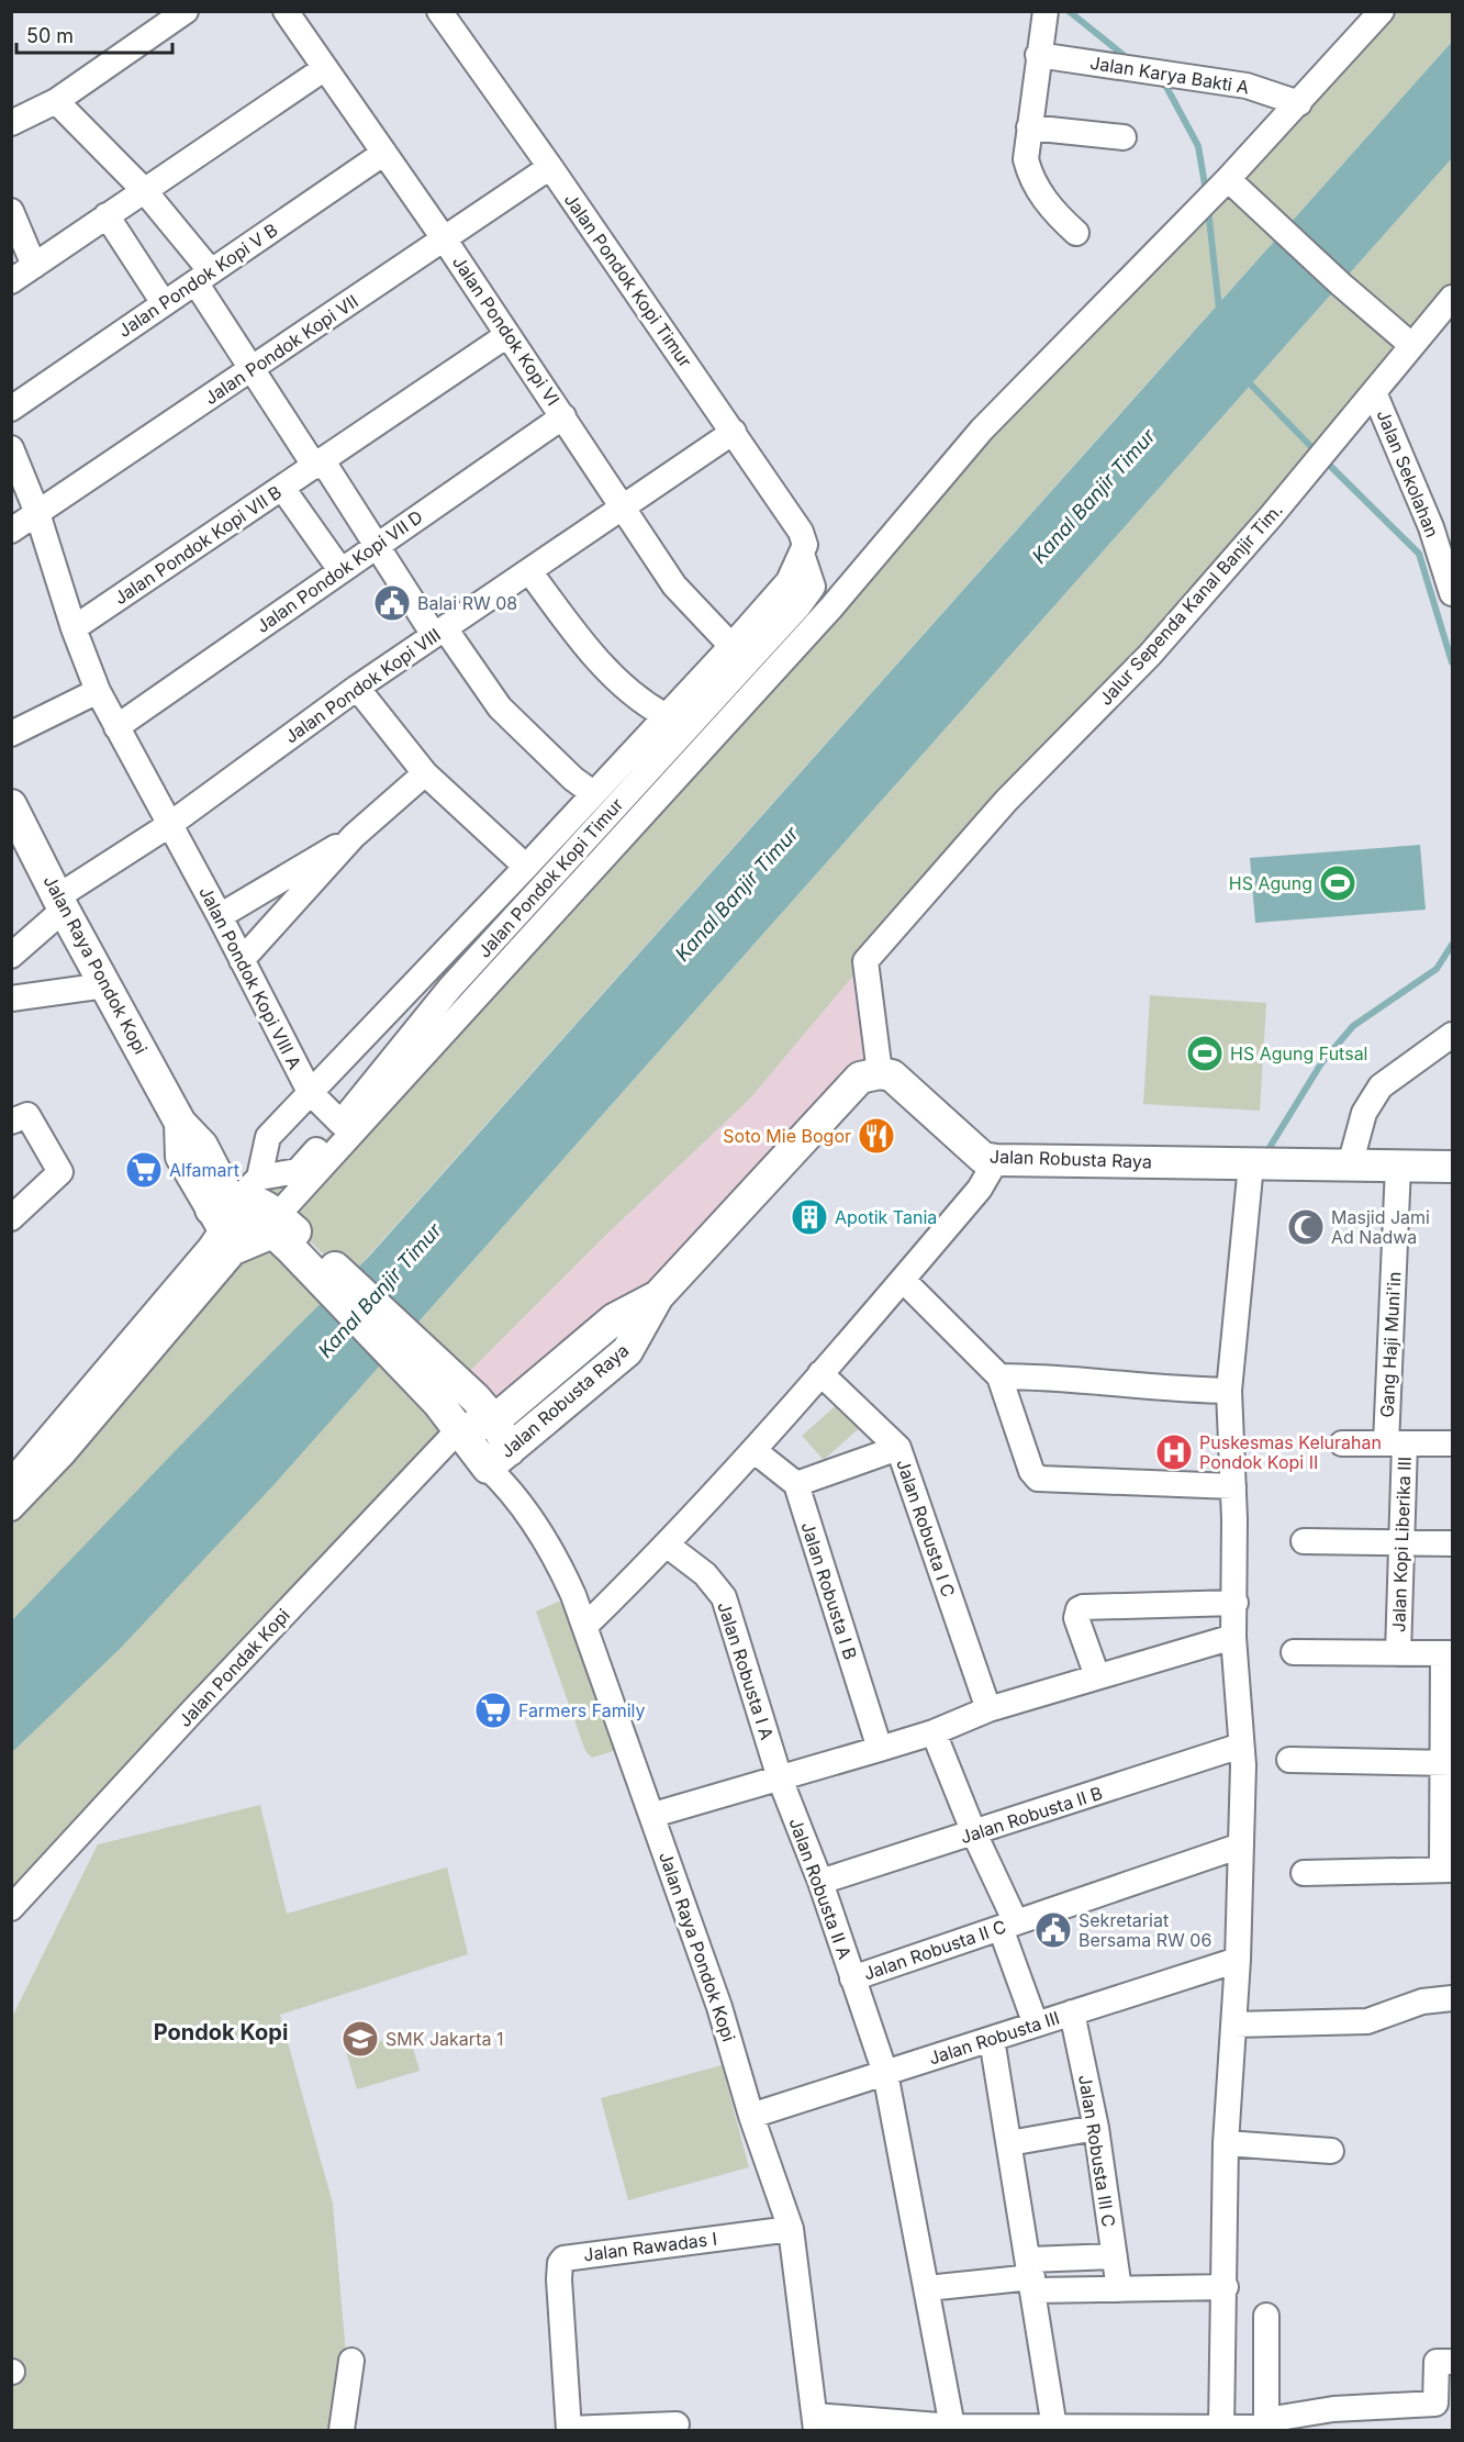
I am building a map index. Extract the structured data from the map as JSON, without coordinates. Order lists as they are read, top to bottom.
{
  "streets": {
    "main road": ["Jalan Raya Pondok Kopi", "Jalan Robusta Raya"],
    "street": [
      "Jalan Karya Bakti A",
      "Jalan Pondok Kopi V B",
      "Jalan Pondok Kopi Timur",
      "Jalan Pondok Kopi VI",
      "Jalan Pondok Kopi VII",
      "Jalan Sekolahan",
      "Jalan Pondok Kopi VII B",
      "Jalan Pondok Kopi VII D",
      "Jalur Sependa Kanal Banjir Tim.",
      "Jalan Pondok Kopi VIII",
      "Jalan Pondok Kopi VIII A",
      "Gang Haji Muni'in",
      "Jalan Robusta I C",
      "Jalan Kopi Liberika III",
      "Jalan Robusta I B",
      "Jalan Pondak Kopi",
      "Jalan Robusta I A",
      "Jalan Robusta II B",
      "Jalan Robusta II A",
      "Jalan Robusta II C",
      "Jalan Robusta III",
      "Jalan Robusta III C",
      "Jalan Rawadas I"
    ]
  },
  "crossings": [
    ["Jalan Pondok Kopi V B", "Jalan Pondok Kopi VI"],
    ["Jalan Pondok Kopi Timur", "Jalan Pondok Kopi VI"],
    ["Jalan Pondok Kopi Timur", "Jalan Pondok Kopi VII"],
    ["Jalan Pondok Kopi Timur", "Jalan Pondok Kopi VIII"],
    ["Jalan Pondok Kopi Timur", "Jalan Raya Pondok Kopi"],
    ["Jalan Pondok Kopi Timur", "Jalan Pondok Kopi VIII A"],
    ["Jalan Pondok Kopi VI", "Jalan Pondok Kopi VII"],
    ["Jalan Pondok Kopi VI", "Jalan Pondok Kopi VII B"],
    ["Jalan Pondok Kopi VI", "Jalan Pondok Kopi VII D"],
    ["Jalan Pondok Kopi VI", "Jalan Pondok Kopi VIII"],
    ["Jalan Pondok Kopi VII", "Jalan Pondok Kopi VIII A"],
    ["Jalan Sekolahan", "Jalur Sependa Kanal Banjir Tim."],
    ["Jalan Pondok Kopi VII B", "Jalan Pondok Kopi VIII A"],
    ["Jalan Pondok Kopi VII D", "Jalan Pondok Kopi VIII A"],
    ["Jalur Sependa Kanal Banjir Tim.", "Jalan Robusta Raya"],
    ["Jalan Pondok Kopi VIII", "Jalan Raya Pondok Kopi"],
    ["Jalan Pondok Kopi VIII", "Jalan Pondok Kopi VIII A"],
    ["Jalan Raya Pondok Kopi", "Jalan Robusta Raya"],
    ["Jalan Raya Pondok Kopi", "Jalan Pondak Kopi"],
    ["Jalan Raya Pondok Kopi", "Jalan Robusta III"],
    ["Jalan Raya Pondok Kopi", "Jalan Rawadas I"],
    ["Jalan Robusta Raya", "Gang Haji Muni'in"],
    ["Jalan Robusta Raya", "Jalan Pondak Kopi"],
    ["Gang Haji Muni'in", "Jalan Kopi Liberika III"],
    ["Jalan Robusta I A", "Jalan Robusta II A"],
    ["Jalan Robusta II B", "Jalan Robusta II A"],
    ["Jalan Robusta II A", "Jalan Robusta II C"],
    ["Jalan Robusta II A", "Jalan Robusta III"],
    ["Jalan Robusta III", "Jalan Robusta III C"]
  ],
  "districts": ["Pondok Kopi"],
  "water": ["Kanal Banjir Timur"],
  "places": {
    "public building": ["Balai RW 08", "Sekretariat Bersama RW 06"],
    "sports": ["HS Agung", "HS Agung Futsal"],
    "restaurant": ["Soto Mie Bogor"],
    "supermarket": ["Alfamart", "Farmers Family"],
    "building": ["Apotik Tania"],
    "mosque": ["Masjid Jami Ad Nadwa"],
    "hospital": ["Puskesmas Kelurahan Pondok Kopi II"],
    "school or university": ["SMK Jakarta 1"]
  },
  "scale_bar": "50 m"
}
